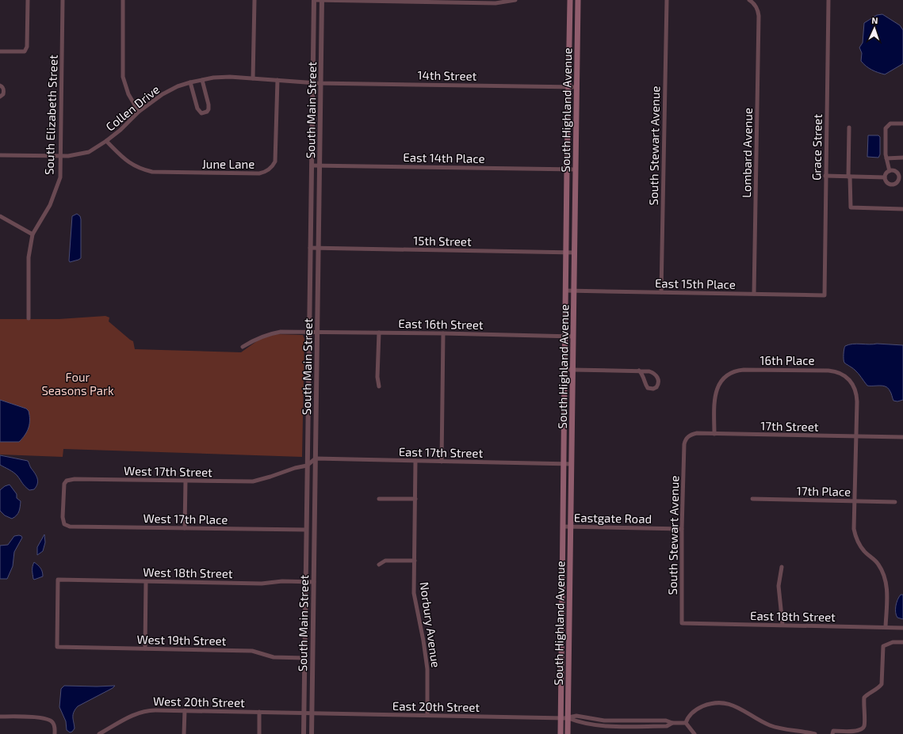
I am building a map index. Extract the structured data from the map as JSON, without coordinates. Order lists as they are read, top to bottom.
{
  "streets": {
    "main road": ["South Highland Avenue"],
    "street": [
      "14th Street",
      "Collen Drive",
      "South Main Street",
      "South Elizabeth Street",
      "South Stewart Avenue",
      "Grace Street",
      "Lombard Avenue",
      "East 14th Place",
      "June Lane",
      "15th Street",
      "East 15th Place",
      "East 16th Street",
      "16th Place",
      "17th Street",
      "East 17th Street",
      "West 17th Street",
      "17th Place",
      "Eastgate Road",
      "West 17th Place",
      "West 18th Street",
      "East 18th Street",
      "Norbury Avenue",
      "West 19th Street",
      "West 20th Street",
      "East 20th Street"
    ]
  },
  "crossings": [
    ["14th Street", "Collen Drive"],
    ["14th Street", "South Main Street"],
    ["14th Street", "South Highland Avenue"],
    ["Collen Drive", "South Main Street"],
    ["Collen Drive", "South Elizabeth Street"],
    ["Collen Drive", "June Lane"],
    ["South Main Street", "East 14th Place"],
    ["South Main Street", "15th Street"],
    ["South Main Street", "East 16th Street"],
    ["South Main Street", "East 17th Street"],
    ["South Main Street", "West 17th Street"],
    ["South Main Street", "West 17th Place"],
    ["South Main Street", "West 18th Street"],
    ["South Main Street", "West 19th Street"],
    ["South Main Street", "West 20th Street"],
    ["South Main Street", "East 20th Street"],
    ["South Highland Avenue", "East 14th Place"],
    ["South Highland Avenue", "15th Street"],
    ["South Highland Avenue", "East 15th Place"],
    ["South Highland Avenue", "East 16th Street"],
    ["South Highland Avenue", "East 17th Street"],
    ["South Highland Avenue", "Eastgate Road"],
    ["South Highland Avenue", "East 20th Street"],
    ["South Stewart Avenue", "East 15th Place"],
    ["South Stewart Avenue", "17th Street"],
    ["South Stewart Avenue", "Eastgate Road"],
    ["South Stewart Avenue", "East 18th Street"],
    ["Grace Street", "East 15th Place"],
    ["Lombard Avenue", "East 15th Place"],
    ["16th Place", "17th Street"],
    ["16th Place", "17th Place"],
    ["16th Place", "East 18th Street"],
    ["East 17th Street", "West 17th Street"],
    ["East 17th Street", "Norbury Avenue"],
    ["West 17th Street", "West 17th Place"],
    ["West 18th Street", "West 19th Street"],
    ["Norbury Avenue", "East 20th Street"],
    ["West 20th Street", "East 20th Street"]
  ],
  "parks": ["Four Seasons Park"],
  "north": "top"
}
